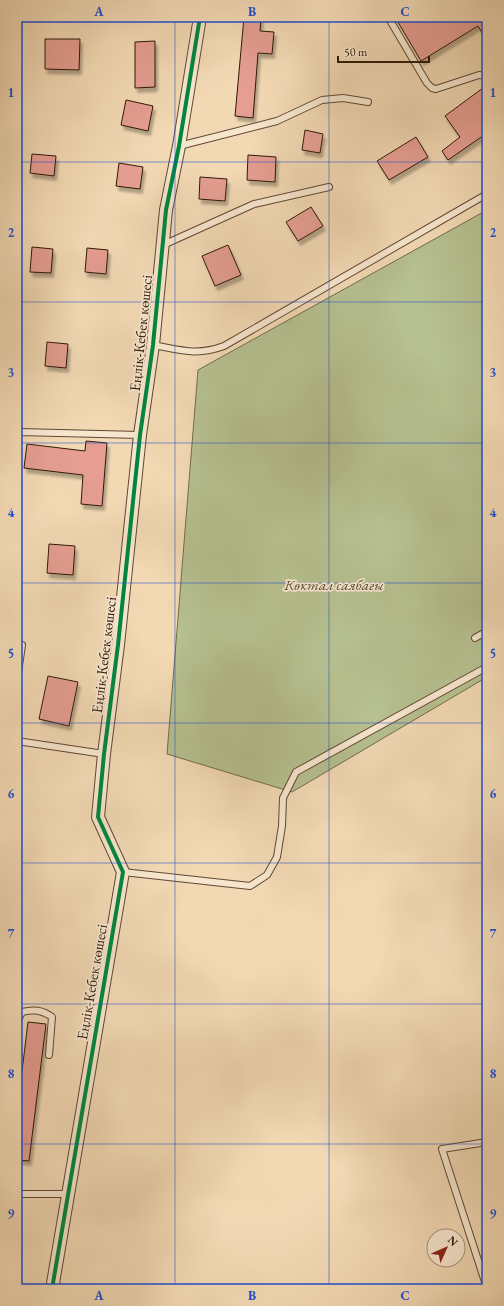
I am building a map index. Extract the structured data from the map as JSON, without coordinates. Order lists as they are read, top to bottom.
{
  "streets": {
    "street": ["Еңлік-Кебек көшесі"]
  },
  "parks": ["Көктал саябағы"],
  "scale_bar": "50 m",
  "north": "top right",
  "grid": {
    "columns": ["A", "B", "C"],
    "rows": [
      "1",
      "2",
      "3",
      "4",
      "5",
      "6",
      "7",
      "8",
      "9"
    ]
  }
}
